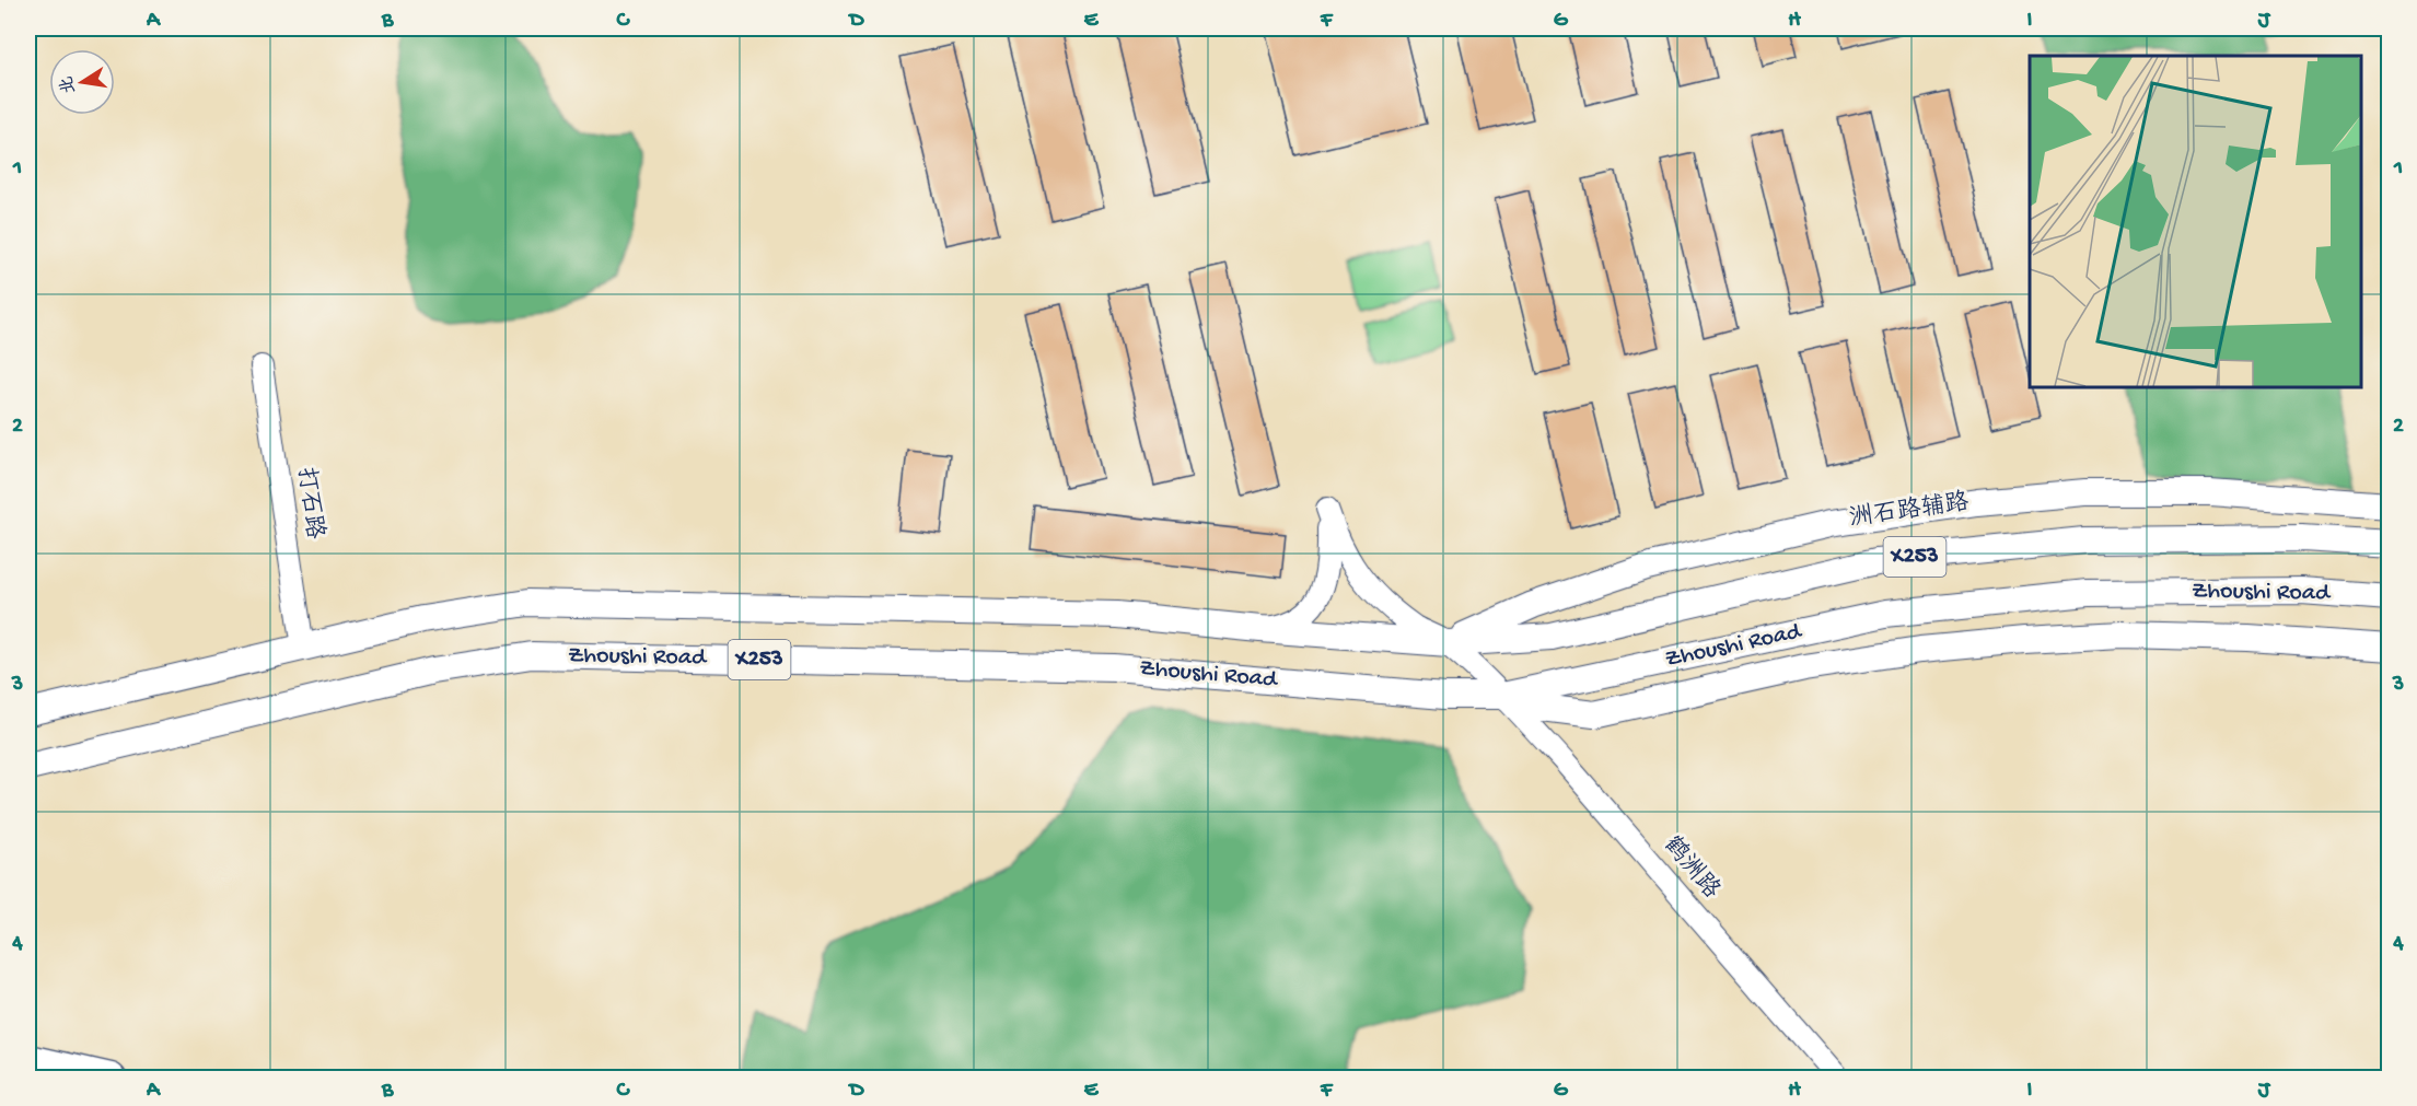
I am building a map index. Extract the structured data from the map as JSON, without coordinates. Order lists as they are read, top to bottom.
{
  "streets": {
    "main road": ["洲石路辅路", "X253", "Zhoushi Road"],
    "street": ["打石路", "鹤洲路"]
  },
  "crossings": [
    ["打石路", "Zhoushi Road"],
    ["洲石路辅路", "Zhoushi Road"],
    ["洲石路辅路", "鹤洲路"],
    ["Zhoushi Road", "鹤洲路"]
  ],
  "north": "left",
  "grid": {
    "columns": [
      "A",
      "B",
      "C",
      "D",
      "E",
      "F",
      "G",
      "H",
      "I",
      "J"
    ],
    "rows": [
      "1",
      "2",
      "3",
      "4"
    ]
  }
}
